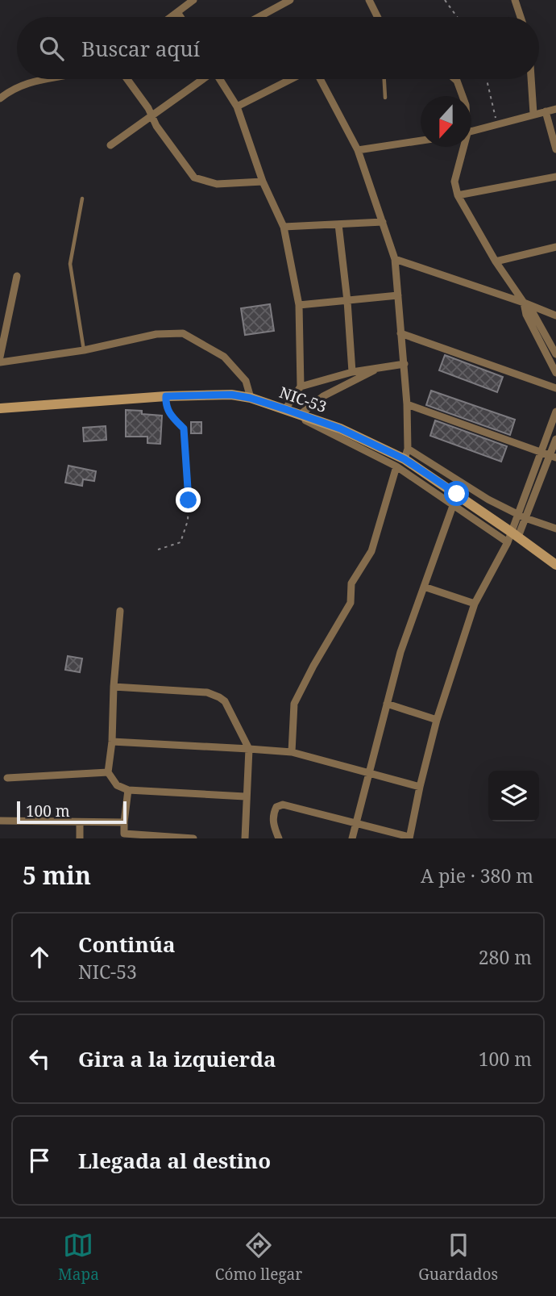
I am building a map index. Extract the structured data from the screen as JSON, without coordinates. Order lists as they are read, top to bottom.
{
  "streets": {
    "main road": ["NIC-53"]
  },
  "scale_bar": "100 m",
  "north": "bottom",
  "page": {
    "search": "Buscar aquí",
    "scale": "100 m",
    "heading": ["5 min", "A pie · 380 m"],
    "list": [
      ["Continúa", "NIC-53", "280 m"],
      ["Gira a la izquierda", "100 m"],
      "Llegada al destino"
    ],
    "nav": ["Mapa", "Cómo llegar", "Guardados"]
  }
}
